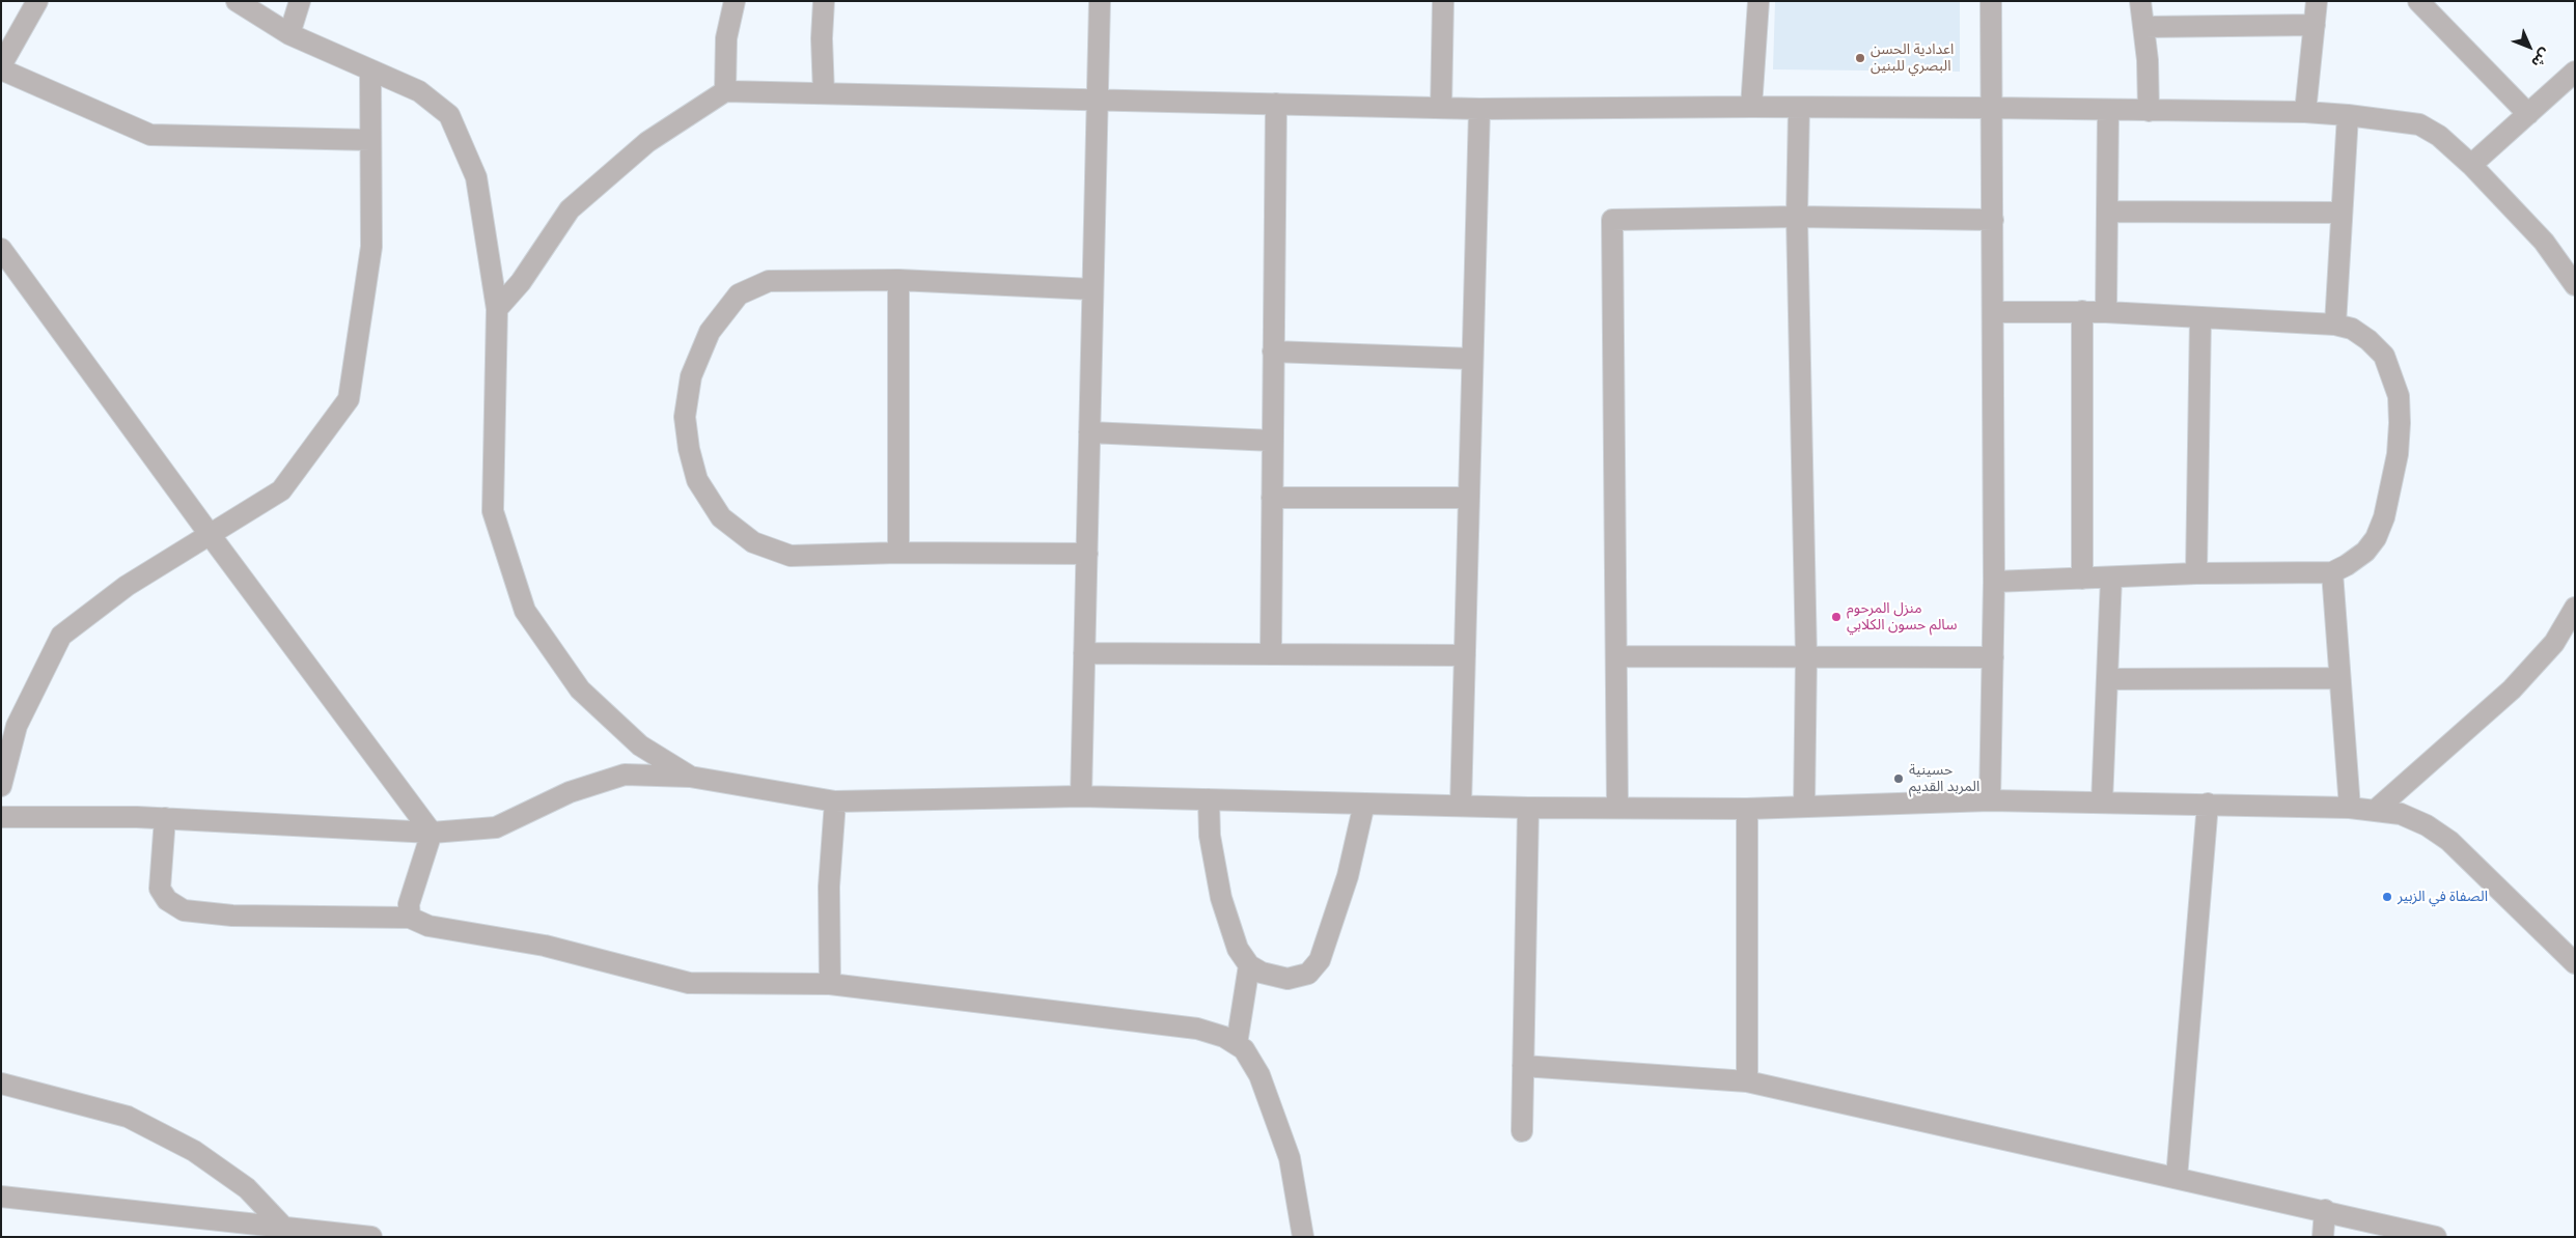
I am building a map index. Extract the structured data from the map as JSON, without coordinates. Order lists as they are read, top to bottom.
{
  "places": [
    "اعدادية الحسن البصري للبنين",
    "منزل المرحوم سالم حسون الكلابي",
    "حسينية المربد القديم",
    "الصفاة في الزبير"
  ],
  "north": "bottom right"
}
